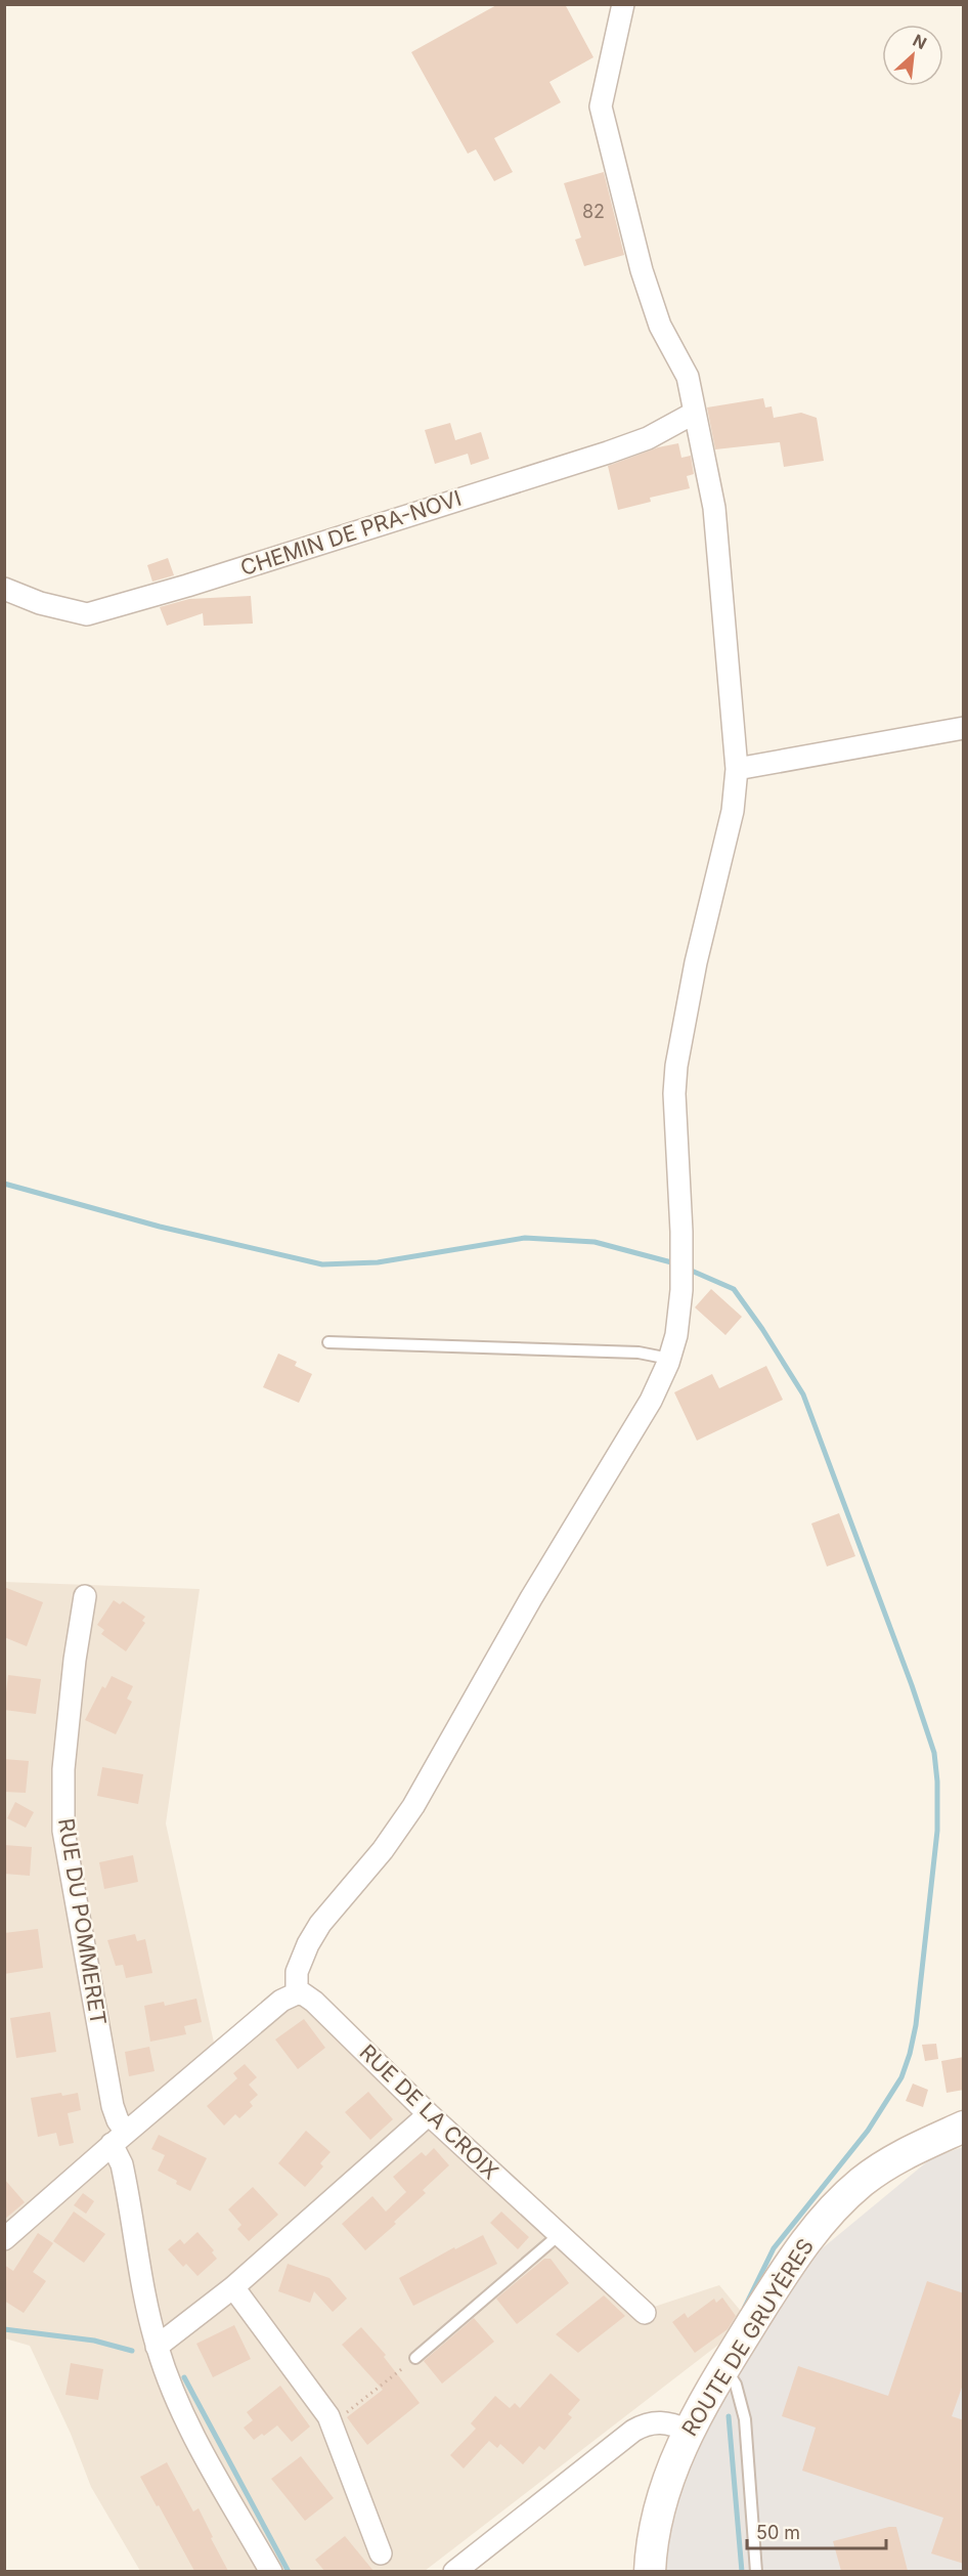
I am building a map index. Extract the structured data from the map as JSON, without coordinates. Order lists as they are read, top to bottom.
{
  "streets": {
    "street": [
      "CHEMIN DE PRA-NOVI",
      "RUE DU POMMERET",
      "RUE DE LA CROIX",
      "ROUTE DE GRUYÈRES"
    ]
  },
  "house_numbers": ["82"],
  "scale_bar": "50 m",
  "north": "top right"
}
